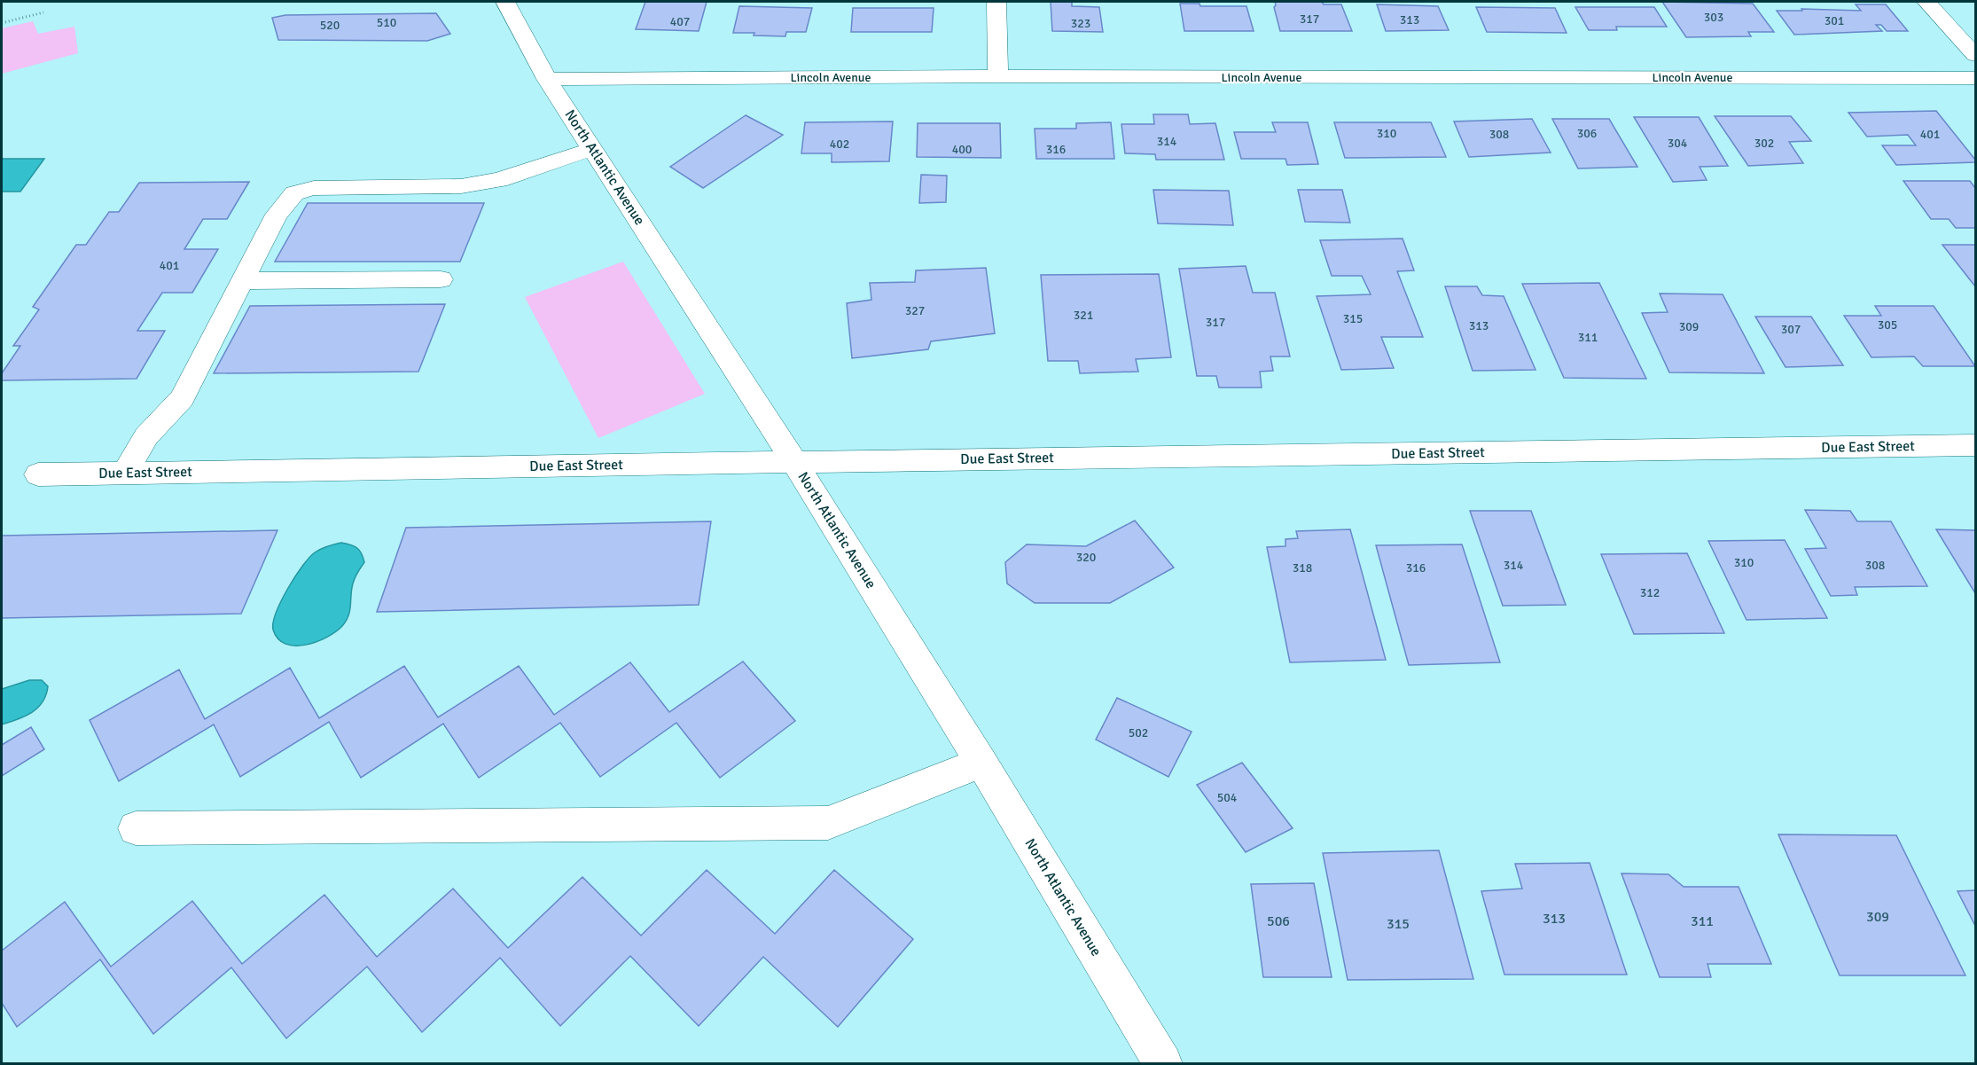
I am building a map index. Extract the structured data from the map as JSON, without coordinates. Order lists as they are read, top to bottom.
{
  "streets": {
    "street": ["Lincoln Avenue", "North Atlantic Avenue", "Due East Street"]
  },
  "crossings": [
    ["Lincoln Avenue", "North Atlantic Avenue"],
    ["North Atlantic Avenue", "Due East Street"]
  ],
  "house_numbers": [
    "303",
    "317",
    "313",
    "301",
    "407",
    "510",
    "323",
    "520",
    "310",
    "306",
    "308",
    "401",
    "314",
    "304",
    "302",
    "402",
    "400",
    "316",
    "401",
    "327",
    "321",
    "315",
    "317",
    "305",
    "313",
    "309",
    "307",
    "311",
    "320",
    "310",
    "314",
    "308",
    "318",
    "316",
    "312",
    "502",
    "504",
    "309",
    "313",
    "506",
    "311",
    "315"
  ]
}
